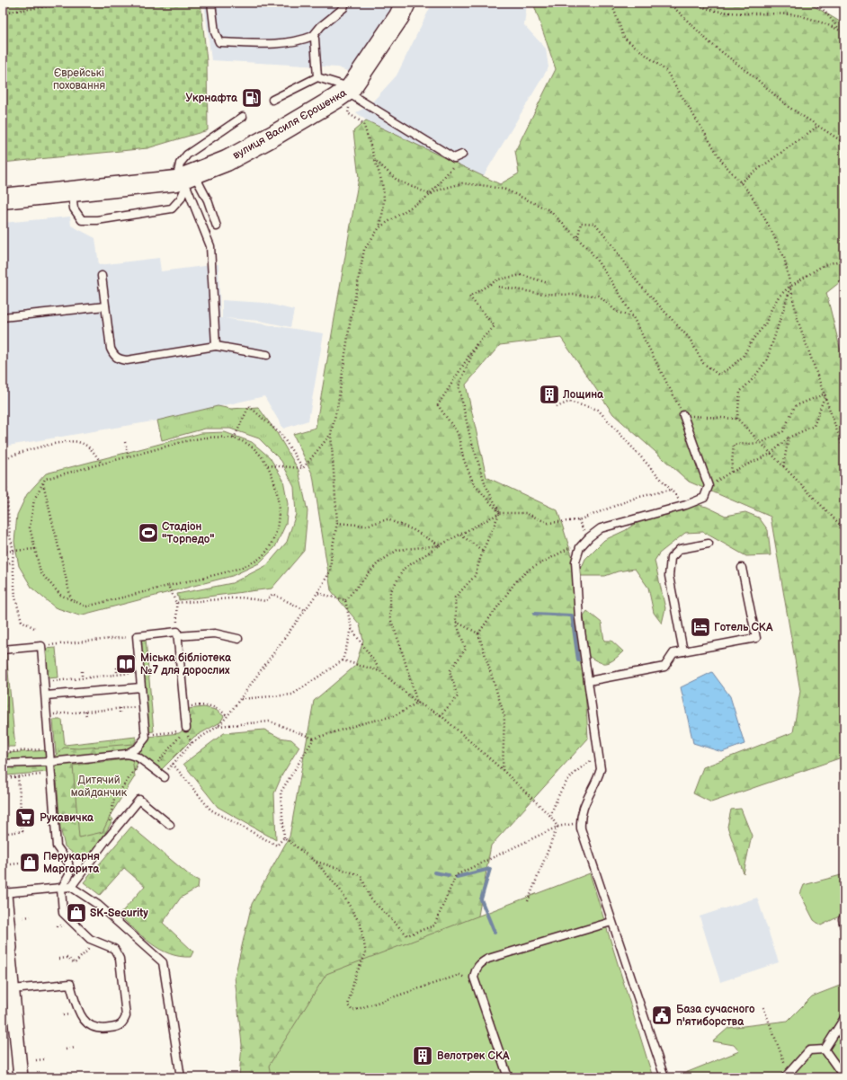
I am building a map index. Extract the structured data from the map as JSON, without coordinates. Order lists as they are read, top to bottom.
{
  "streets": {
    "main road": ["вулиця Василя Єрошенка"]
  },
  "parks": ["Єврейські поховання", "Дитячий майданчик"],
  "places": {
    "fuel station": ["Укрнафта"],
    "building": ["Лощина", "Велотрек СКА"],
    "sports": ["Стадіон \"Торпедо\""],
    "hotel": ["Готель СКА"],
    "library": ["Міська бібліотека №7 для дорослих"],
    "supermarket": ["Рукавичка"],
    "shop": ["Перукарня Маргарита", "SK-Security"],
    "public building": ["База сучасного п'ятиборства"]
  }
}
